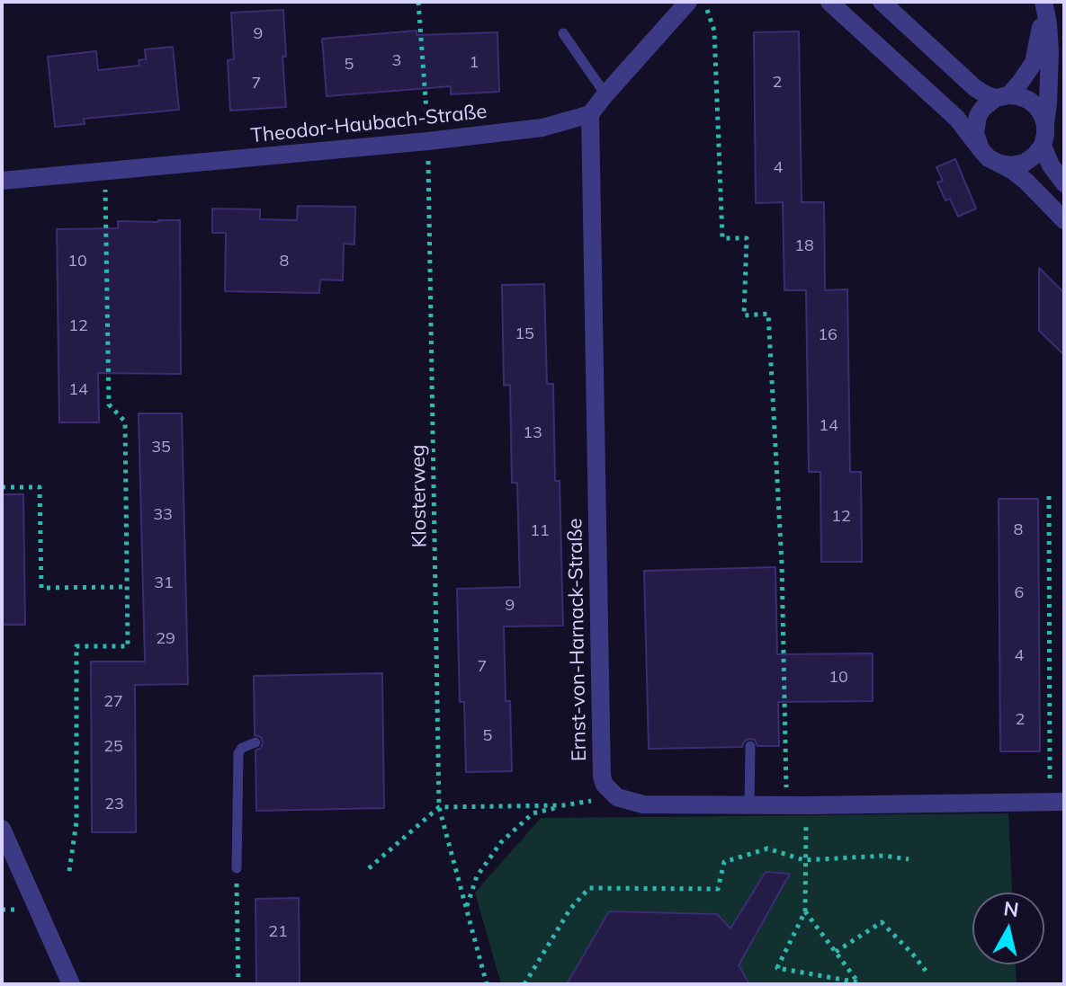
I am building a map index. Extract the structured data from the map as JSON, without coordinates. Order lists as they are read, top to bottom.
{
  "streets": {
    "street": ["Theodor-Haubach-Straße", "Ernst-von-Harnack-Straße"],
    "path": ["Klosterweg"]
  },
  "crossings": [
    ["Theodor-Haubach-Straße", "Klosterweg"],
    ["Theodor-Haubach-Straße", "Ernst-von-Harnack-Straße"]
  ],
  "house_numbers": [
    "9",
    "3",
    "1",
    "5",
    "2",
    "7",
    "4",
    "18",
    "10",
    "8",
    "12",
    "15",
    "16",
    "14",
    "14",
    "13",
    "35",
    "33",
    "12",
    "8",
    "11",
    "31",
    "6",
    "9",
    "29",
    "4",
    "7",
    "10",
    "27",
    "2",
    "5",
    "25",
    "23",
    "21"
  ],
  "north": "top"
}
